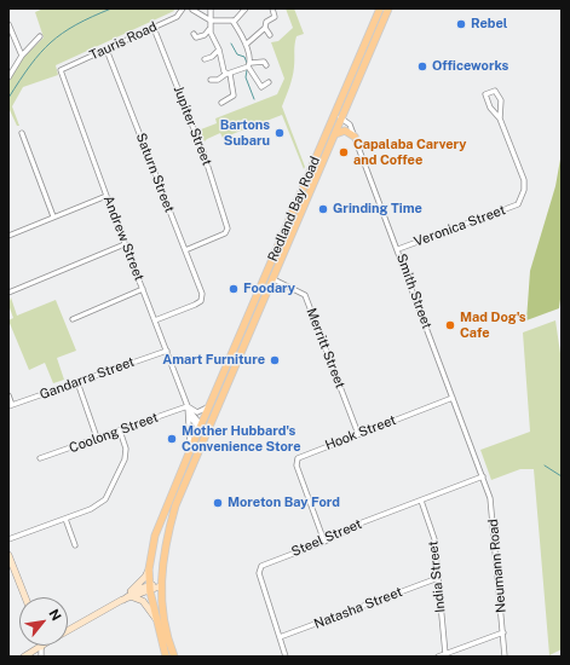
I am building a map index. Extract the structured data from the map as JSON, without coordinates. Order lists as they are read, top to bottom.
{
  "streets": {
    "main road": ["Redland Bay Road"],
    "street": [
      "Tauris Road",
      "Jupiter Street",
      "Saturn Street",
      "Veronica Street",
      "Andrew Street",
      "Smith Street",
      "Merritt Street",
      "Gandarra Street",
      "Coolong Street",
      "Hook Street",
      "Steel Street",
      "Neumann Road",
      "India Street",
      "Natasha Street"
    ]
  },
  "crossings": [
    ["Tauris Road", "Jupiter Street"],
    ["Tauris Road", "Saturn Street"],
    ["Tauris Road", "Andrew Street"],
    ["Jupiter Street", "Saturn Street"],
    ["Saturn Street", "Andrew Street"],
    ["Redland Bay Road", "Andrew Street"],
    ["Redland Bay Road", "Smith Street"],
    ["Redland Bay Road", "Merritt Street"],
    ["Veronica Street", "Smith Street"],
    ["Andrew Street", "Gandarra Street"],
    ["Andrew Street", "Coolong Street"],
    ["Smith Street", "Hook Street"],
    ["Smith Street", "Steel Street"],
    ["Smith Street", "Neumann Road"],
    ["Merritt Street", "Hook Street"],
    ["Hook Street", "Steel Street"],
    ["Steel Street", "Neumann Road"],
    ["Steel Street", "India Street"],
    ["Steel Street", "Natasha Street"],
    ["India Street", "Natasha Street"]
  ],
  "places": [
    "Rebel",
    "Officeworks",
    "Bartons Subaru",
    "Capalaba Carvery and Coffee",
    "Grinding Time",
    "Foodary",
    "Mad Dog's Cafe",
    "Amart Furniture",
    "Mother Hubbard's Convenience Store",
    "Moreton Bay Ford"
  ],
  "north": "top right"
}
